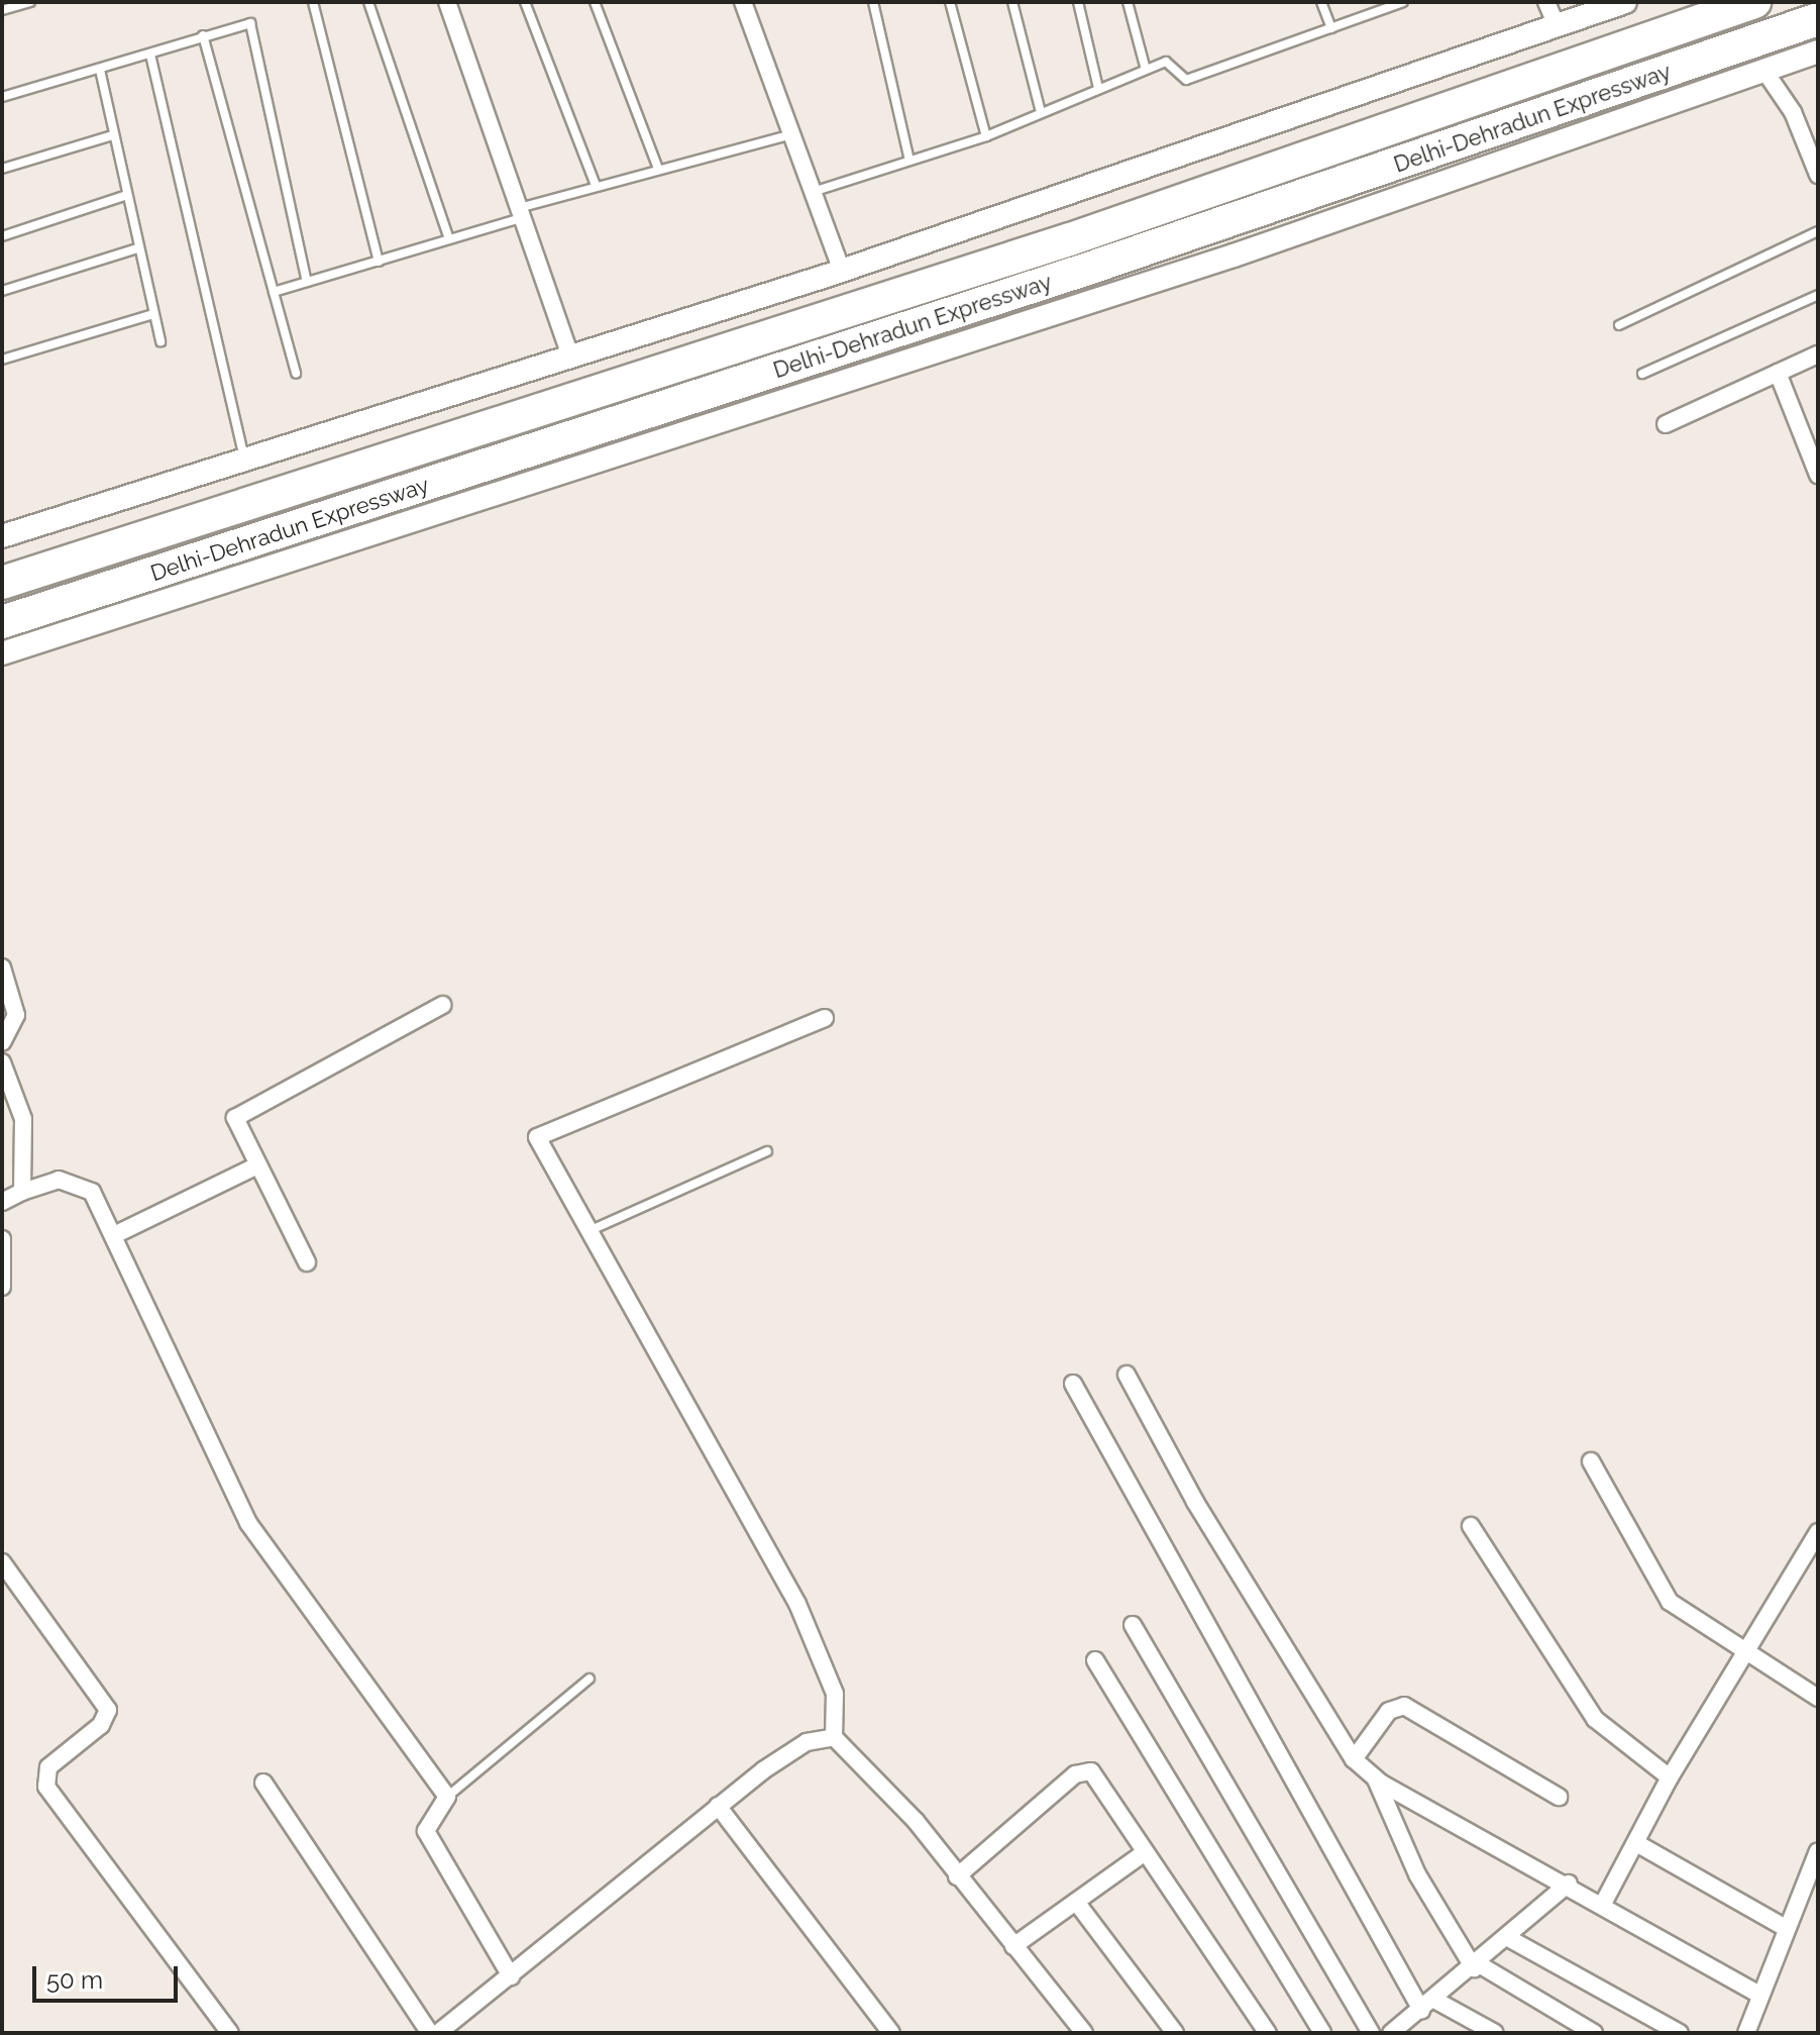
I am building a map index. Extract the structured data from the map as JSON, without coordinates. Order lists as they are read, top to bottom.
{
  "streets": {
    "highway": ["Delhi-Dehradun Expressway"]
  },
  "scale_bar": "50 m"
}
